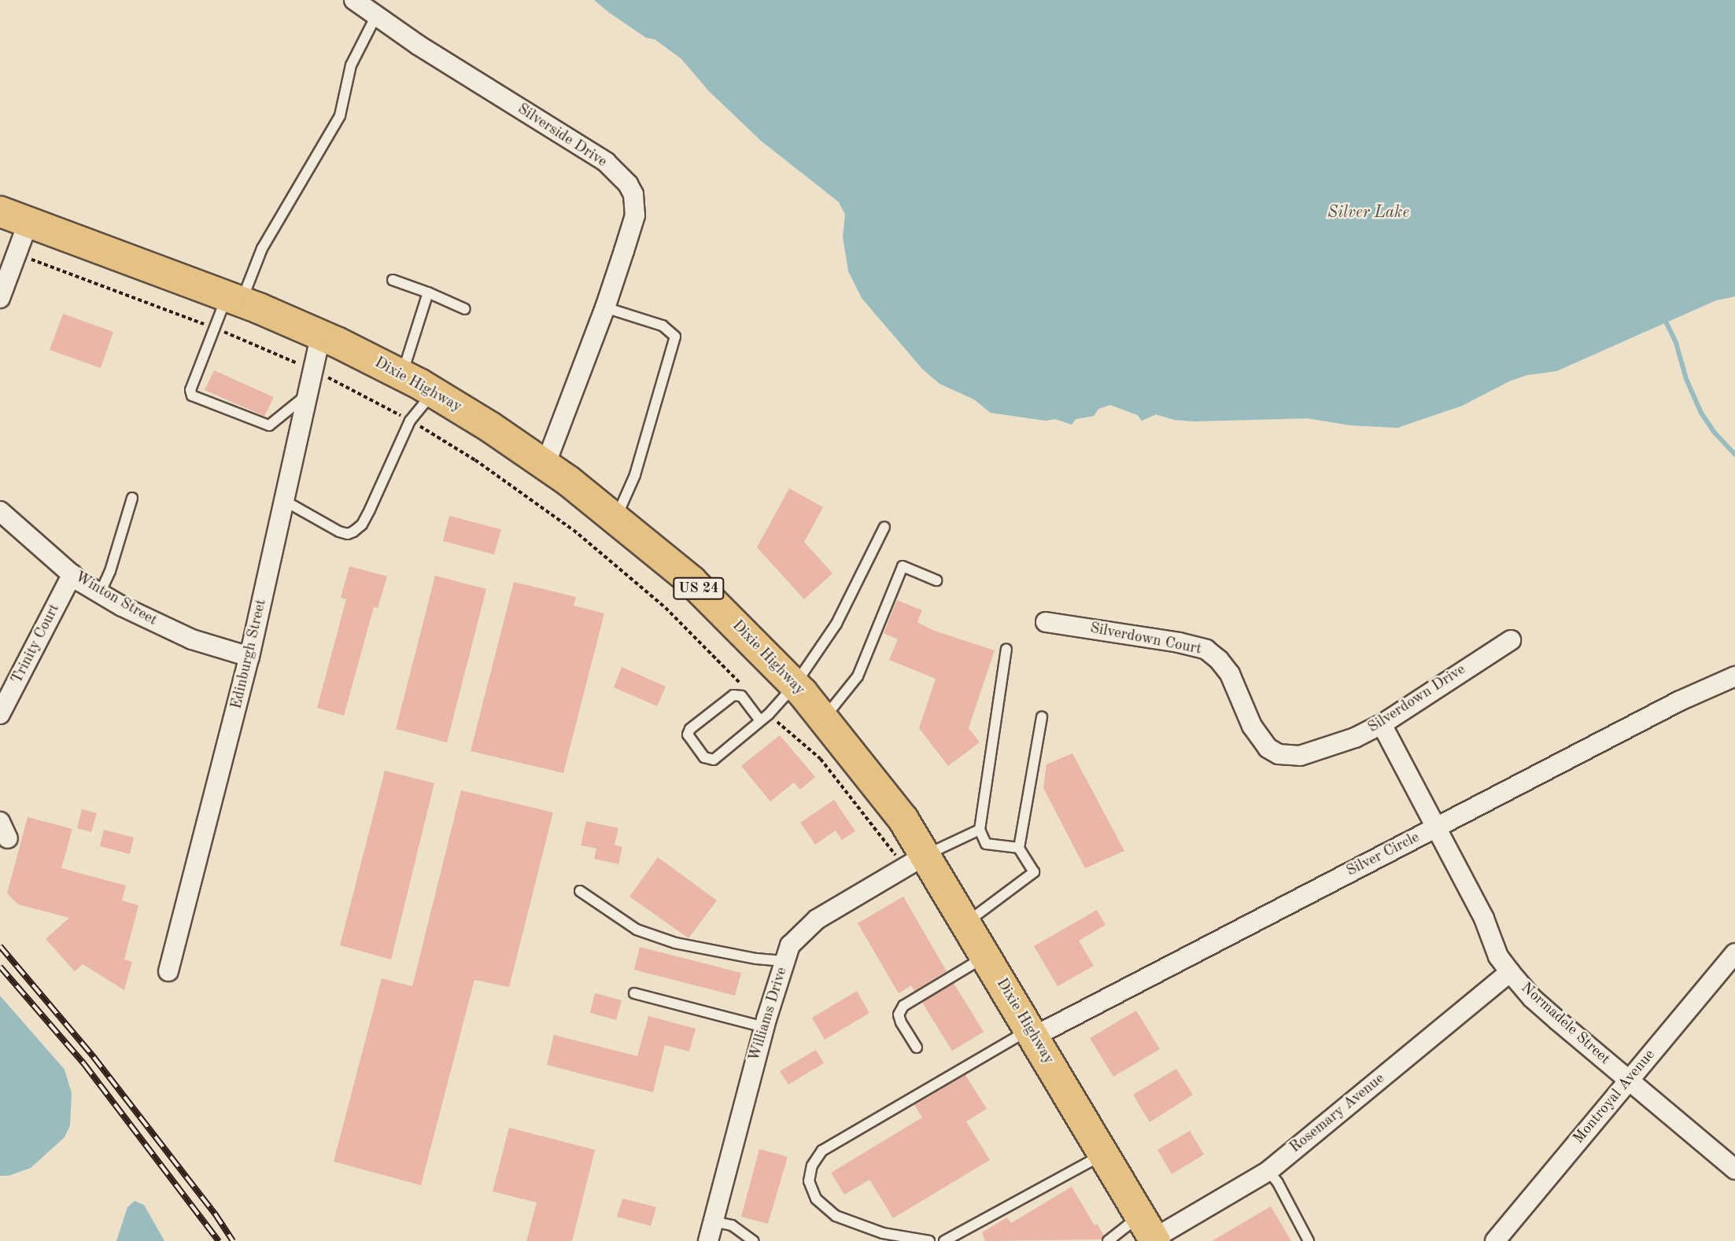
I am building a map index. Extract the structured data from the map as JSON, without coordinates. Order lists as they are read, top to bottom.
{
  "streets": {
    "main road": ["Dixie Highway", "US 24"],
    "street": [
      "Silverside Drive",
      "Winton Street",
      "Silverdown Court",
      "Trinity Court",
      "Edinburgh Street",
      "Silverdown Drive",
      "Silver Circle",
      "Williams Drive",
      "Normadele Street",
      "Montroyal Avenue",
      "Rosemary Avenue"
    ]
  },
  "crossings": [
    ["Silverside Drive", "Dixie Highway"],
    ["Dixie Highway", "Edinburgh Street"],
    ["Dixie Highway", "Silver Circle"],
    ["Dixie Highway", "Williams Drive"],
    ["Dixie Highway", "Rosemary Avenue"],
    ["Winton Street", "Trinity Court"],
    ["Winton Street", "Edinburgh Street"],
    ["Silverdown Court", "Silverdown Drive"],
    ["Silverdown Drive", "Normadele Street"],
    ["Silver Circle", "Normadele Street"],
    ["Normadele Street", "Montroyal Avenue"],
    ["Normadele Street", "Rosemary Avenue"]
  ],
  "water": ["Silver Lake"]
}
